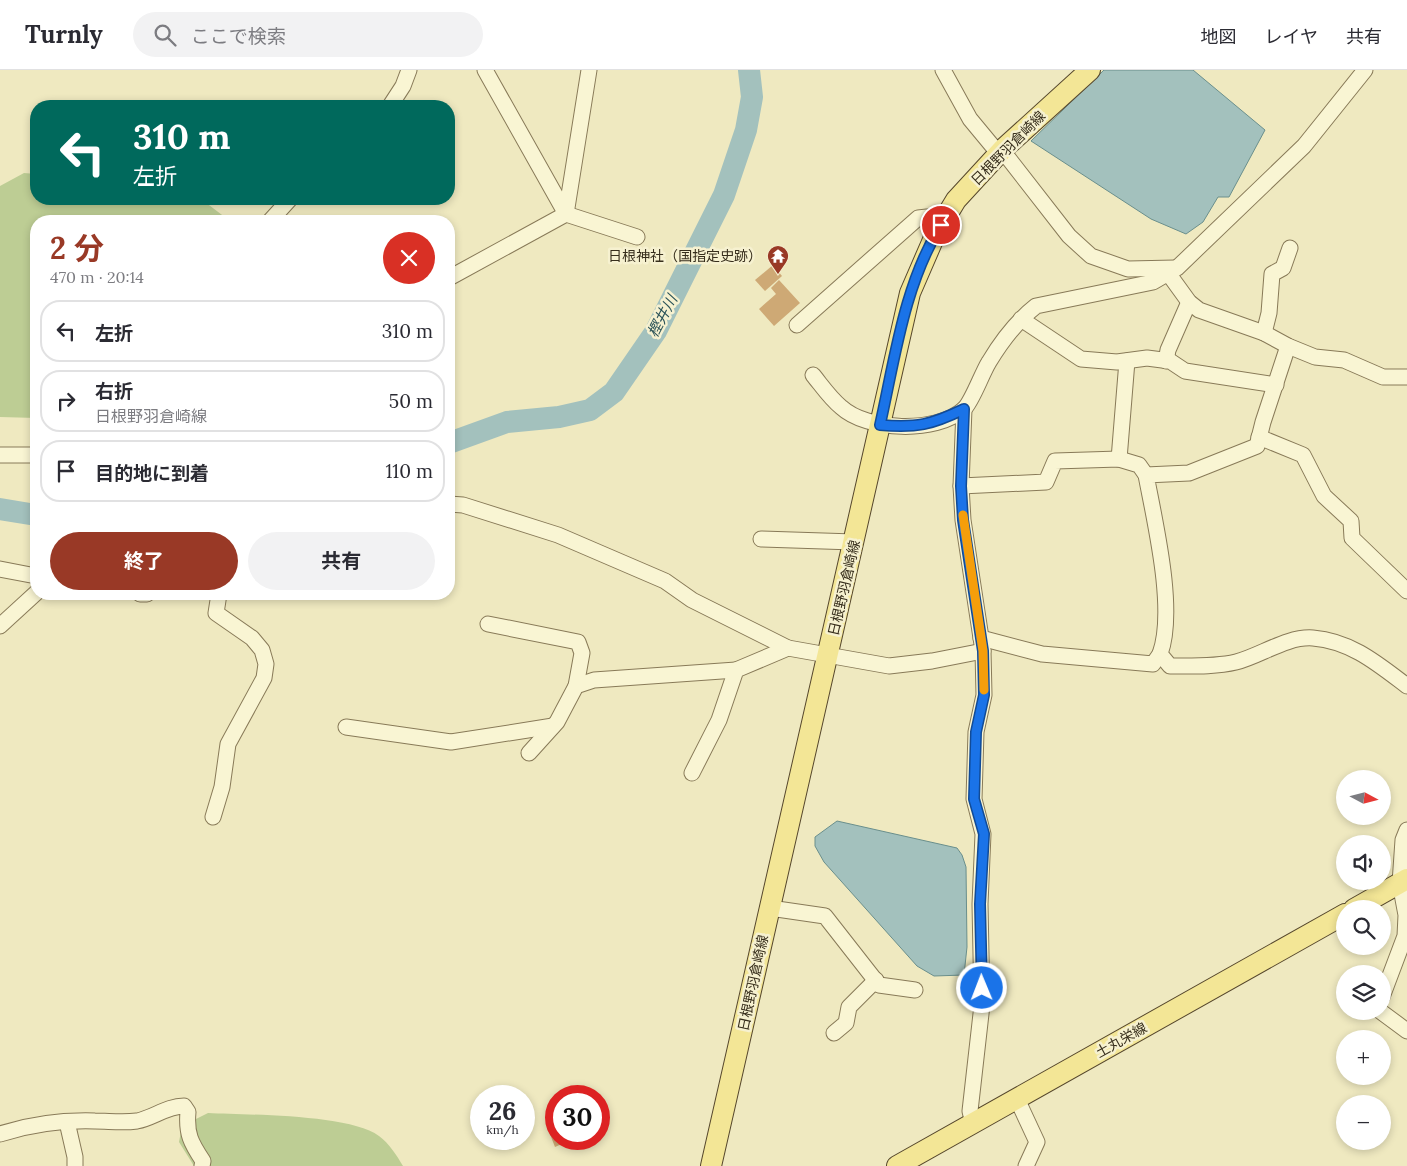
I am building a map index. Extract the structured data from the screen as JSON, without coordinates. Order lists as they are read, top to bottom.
{
  "streets": {
    "main road": ["日根野羽倉崎線", "土丸栄線"]
  },
  "water": ["樫井川"],
  "places": {
    "temple": ["日根神社（国指定史跡）"]
  },
  "north": "right",
  "page": {
    "header": "Turnly",
    "search": "ここで検索",
    "nav": ["地図", "レイヤ", "共有"],
    "turn": ["310 m", "左折"],
    "heading": ["2 分", "470 m · 20:14"],
    "list": [
      {
        "name": "左折",
        "value": "310 m"
      },
      {
        "name": "右折",
        "note": "日根野羽倉崎線",
        "value": "50 m"
      },
      {
        "name": "目的地に到着",
        "value": "110 m"
      }
    ],
    "buttons": ["終了", "共有"],
    "map_buttons": ["+", "−"],
    "speed": "26 km/h",
    "limit": "30"
  }
}
